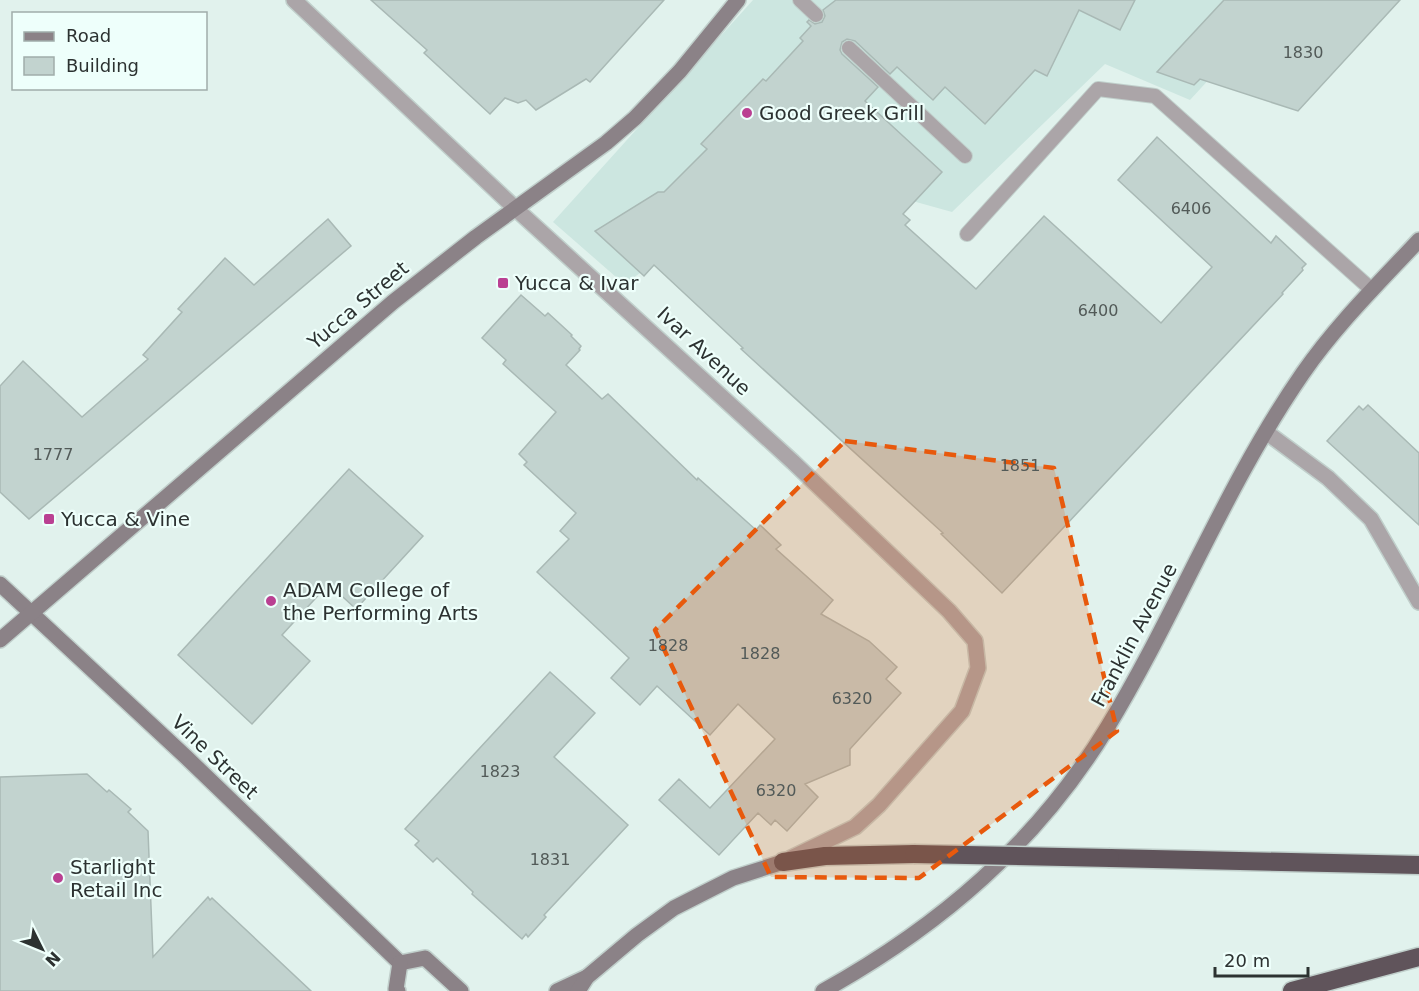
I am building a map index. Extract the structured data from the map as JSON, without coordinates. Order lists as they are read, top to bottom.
{
  "streets": {
    "main road": ["Yucca Street", "Franklin Avenue", "Vine Street"],
    "street": ["Ivar Avenue"]
  },
  "crossings": [
    ["Yucca Street", "Ivar Avenue"],
    ["Yucca Street", "Vine Street"]
  ],
  "places": {
    "other": ["Good Greek Grill", "ADAM College of the Performing Arts", "Starlight Retail Inc"],
    "transit": ["Yucca & Ivar", "Yucca & Vine"]
  },
  "house_numbers": [
    "1830",
    "6406",
    "6400",
    "1777",
    "1851",
    "1828",
    "1828",
    "6320",
    "1823",
    "6320",
    "1831"
  ],
  "legend": ["Road", "Building"],
  "scale_bar": "20 m",
  "north": "bottom right"
}
